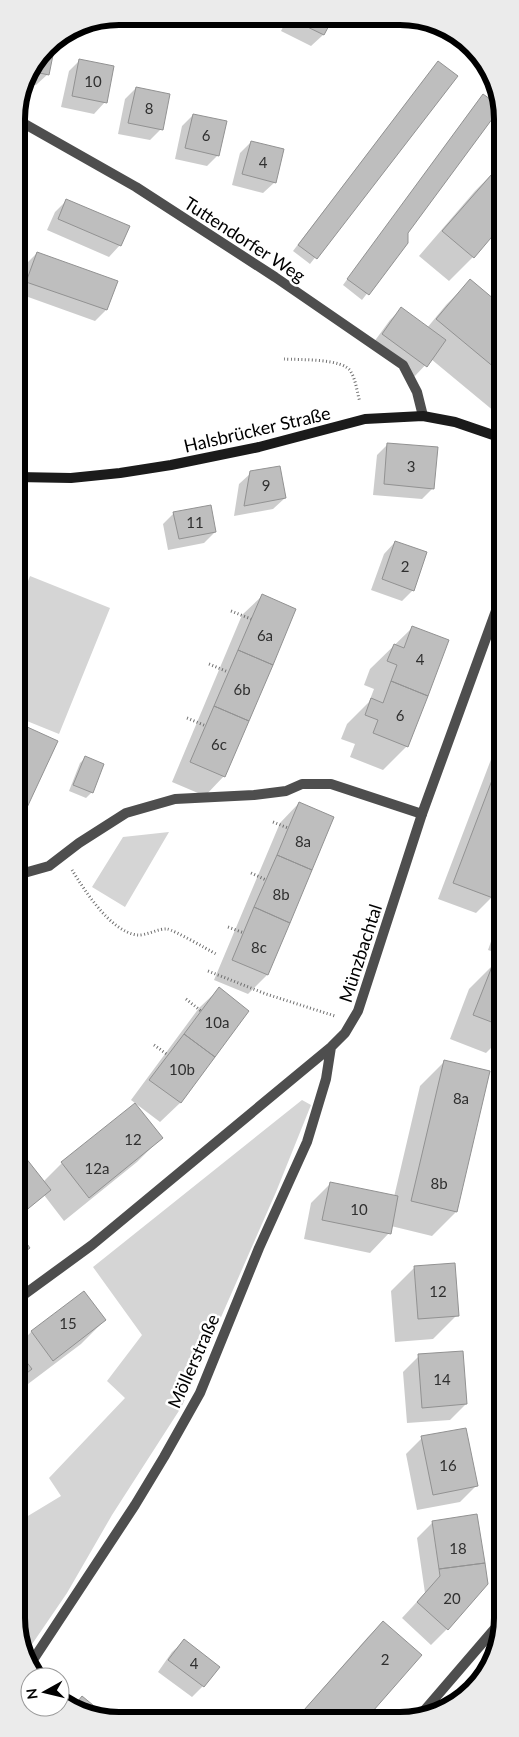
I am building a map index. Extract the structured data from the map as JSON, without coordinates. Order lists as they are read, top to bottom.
{
  "streets": {
    "main road": ["Halsbrücker Straße"],
    "street": ["Tuttendorfer Weg", "Münzbachtal", "Möllerstraße"]
  },
  "crossings": [
    ["Tuttendorfer Weg", "Halsbrücker Straße"],
    ["Münzbachtal", "Möllerstraße"]
  ],
  "house_numbers": [
    "10",
    "8",
    "6",
    "4",
    "3",
    "9",
    "11",
    "2",
    "6a",
    "4",
    "6b",
    "6",
    "6c",
    "8a",
    "8b",
    "8c",
    "10a",
    "10b",
    "8a",
    "12",
    "12a",
    "8b",
    "10",
    "12",
    "15",
    "14",
    "16",
    "18",
    "20",
    "2",
    "4"
  ],
  "north": "left"
}
